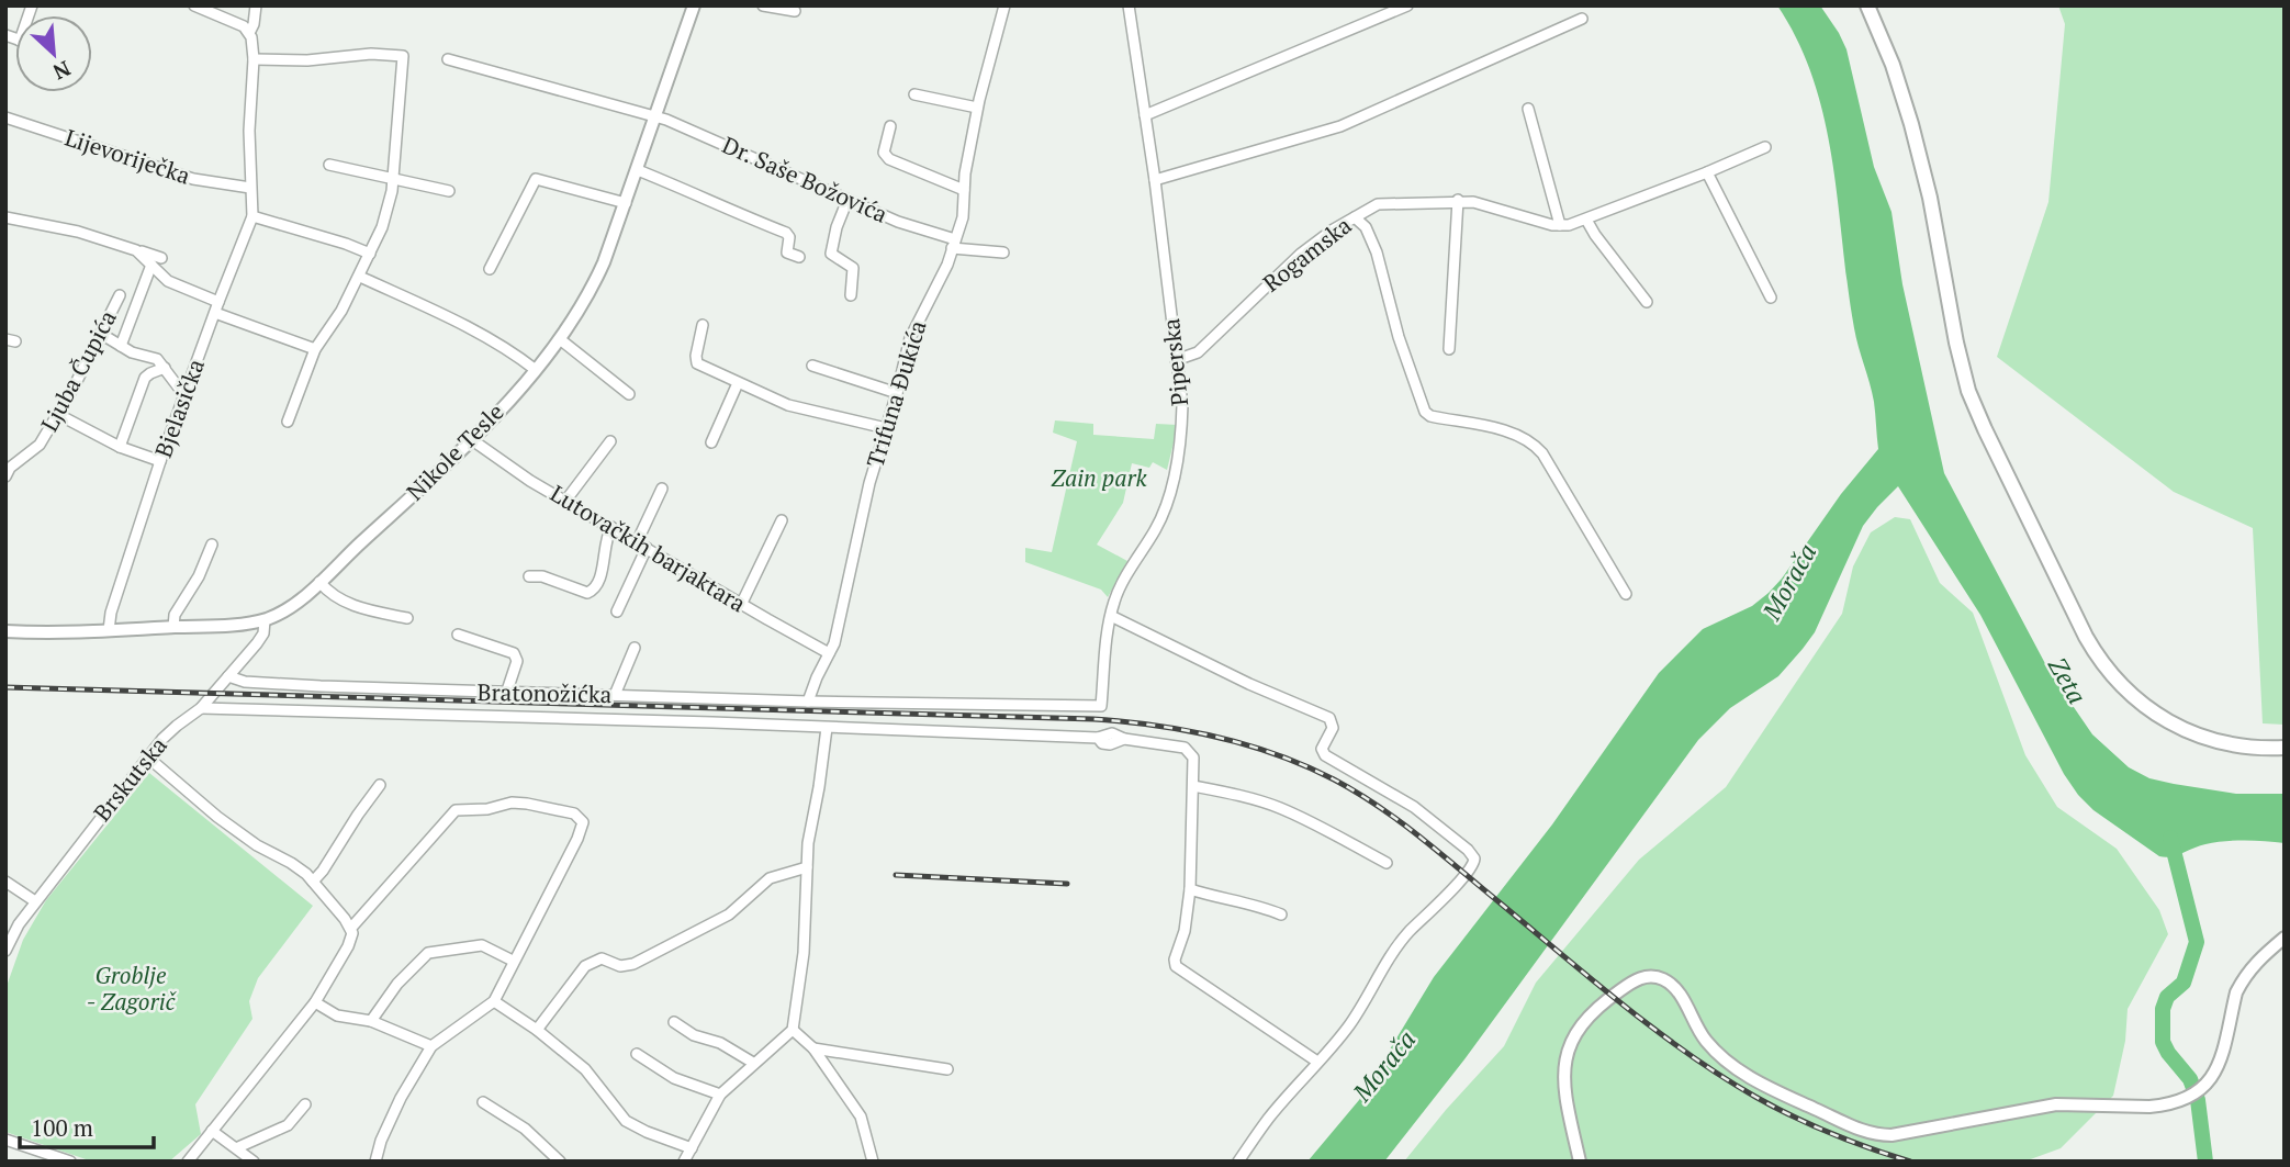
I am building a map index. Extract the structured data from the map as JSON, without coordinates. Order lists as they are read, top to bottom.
{
  "streets": {
    "street": [
      "Lijevoriječka",
      "Dr. Saše Božovića",
      "Rogamska",
      "Piperska",
      "Ljuba Čupića",
      "Trifuna Đukića",
      "Bjelasička",
      "Nikole Tesle",
      "Lutovačkih barjaktara",
      "Bratonožićka",
      "Brskutska"
    ]
  },
  "crossings": [
    ["Lijevoriječka", "Bjelasička"],
    ["Dr. Saše Božovića", "Trifuna Đukića"],
    ["Dr. Saše Božovića", "Nikole Tesle"],
    ["Rogamska", "Piperska"],
    ["Piperska", "Bratonožićka"],
    ["Trifuna Đukića", "Lutovačkih barjaktara"],
    ["Bjelasička", "Nikole Tesle"],
    ["Nikole Tesle", "Lutovačkih barjaktara"],
    ["Nikole Tesle", "Brskutska"],
    ["Bratonožićka", "Brskutska"]
  ],
  "water": ["Morača", "Zeta"],
  "parks": ["Zain park", "Groblje - Zagorič"],
  "scale_bar": "100 m",
  "north": "bottom right"
}
